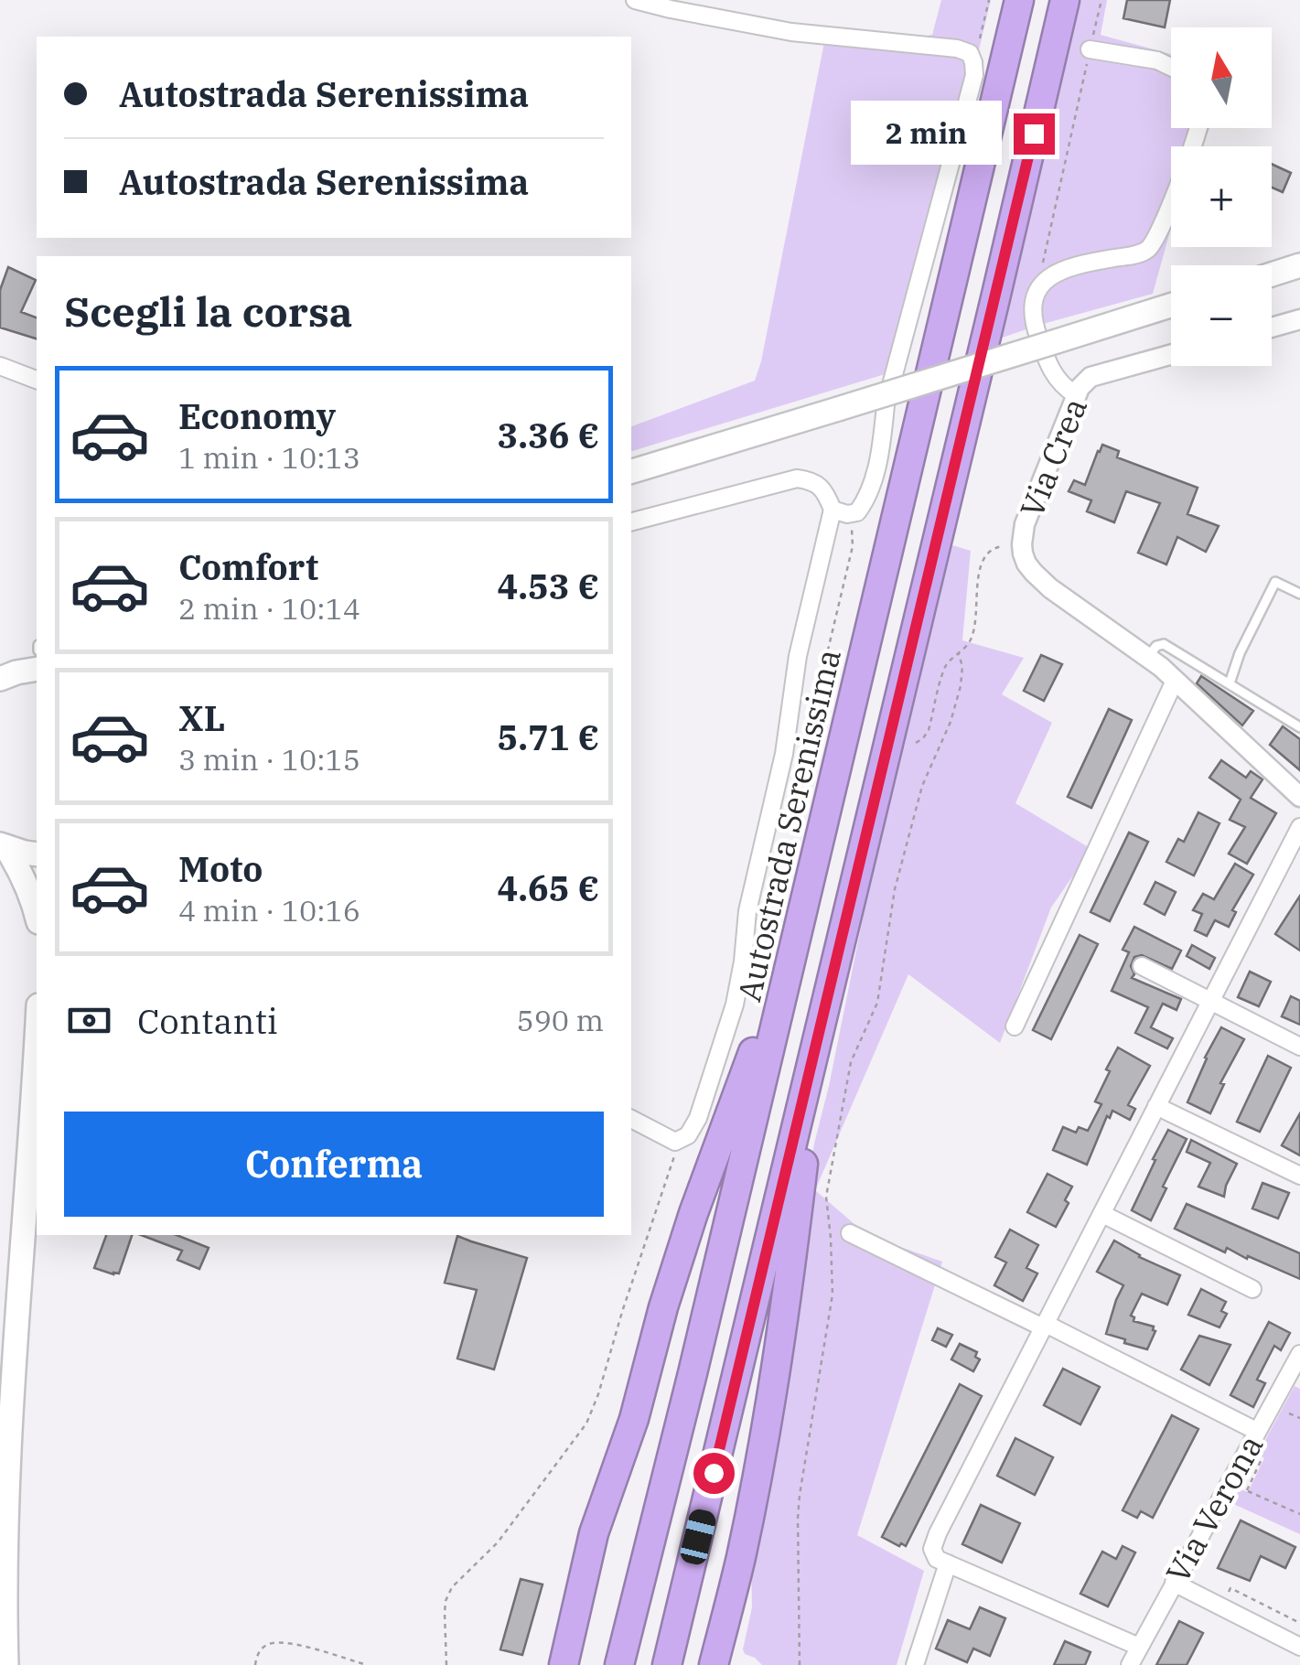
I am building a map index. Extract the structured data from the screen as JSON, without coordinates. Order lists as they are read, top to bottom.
{
  "streets": {
    "highway": ["Autostrada Serenissima"],
    "street": ["Via Crea", "Via Verona"]
  },
  "north": "top",
  "page": {
    "map_buttons": ["+", "−"],
    "banner": ["Autostrada Serenissima", "Autostrada Serenissima"],
    "bubble": "2 min",
    "heading": "Scegli la corsa",
    "list": [
      {
        "name": "Economy",
        "note": "1 min · 10:13",
        "value": "3.36 €"
      },
      {
        "name": "Comfort",
        "note": "2 min · 10:14",
        "value": "4.53 €"
      },
      {
        "name": "XL",
        "note": "3 min · 10:15",
        "value": "5.71 €"
      },
      {
        "name": "Moto",
        "note": "4 min · 10:16",
        "value": "4.65 €"
      }
    ],
    "pay": ["Contanti", "590 m"],
    "buttons": "Conferma"
  }
}
